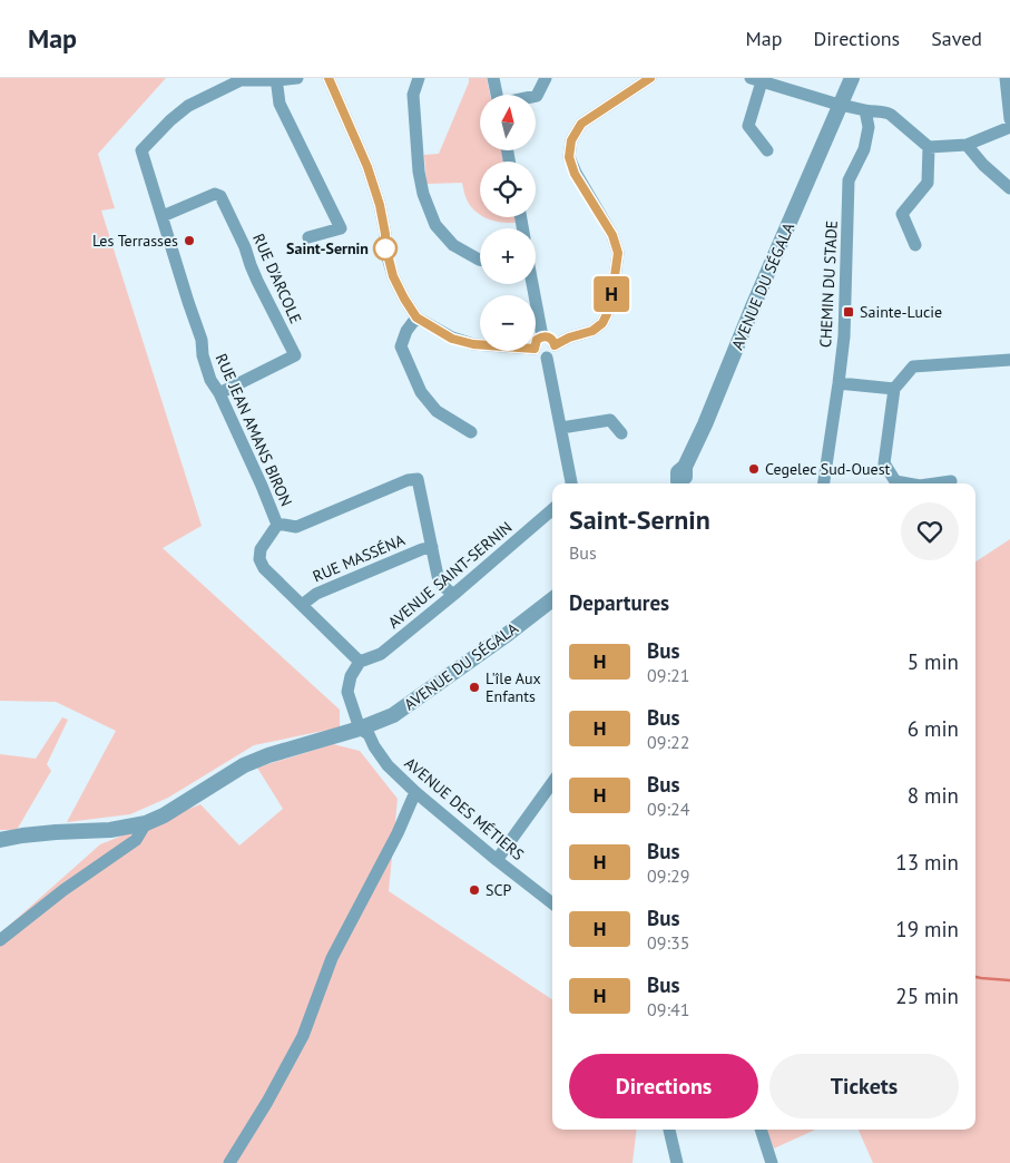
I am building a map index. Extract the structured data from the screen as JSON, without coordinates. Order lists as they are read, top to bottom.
{
  "streets": {
    "street": [
      "RUE D'ARCOLE",
      "CHEMIN DU STADE",
      "AVENUE DU SÉGALA",
      "RUE JEAN AMANS BIRON",
      "RUE MASSÉNA",
      "AVENUE SAINT-SERNIN",
      "AVENUE DES MÉTIERS"
    ]
  },
  "crossings": [
    ["RUE D'ARCOLE", "RUE JEAN AMANS BIRON"],
    ["AVENUE DU SÉGALA", "AVENUE DES MÉTIERS"],
    ["RUE JEAN AMANS BIRON", "RUE MASSÉNA"],
    ["RUE JEAN AMANS BIRON", "AVENUE SAINT-SERNIN"]
  ],
  "places": {
    "other": [
      "Les Terrasses",
      "Saint-Sernin",
      "Cegelec Sud-Ouest",
      "L'île Aux Enfants",
      "SCP"
    ],
    "transit": ["Sainte-Lucie"]
  },
  "lines": ["bus line H"],
  "north": "top",
  "page": {
    "header": "Map",
    "nav": ["Map", "Directions", "Saved"],
    "on_map": "H",
    "map_buttons": ["+", "−"],
    "heading": [
      ["Saint-Sernin", "Bus"],
      "Departures"
    ],
    "list": [
      {
        "mark": "H",
        "name": "Bus",
        "note": "09:21",
        "value": "5 min"
      },
      {
        "mark": "H",
        "name": "Bus",
        "note": "09:22",
        "value": "6 min"
      },
      {
        "mark": "H",
        "name": "Bus",
        "note": "09:24",
        "value": "8 min"
      },
      {
        "mark": "H",
        "name": "Bus",
        "note": "09:29",
        "value": "13 min"
      },
      {
        "mark": "H",
        "name": "Bus",
        "note": "09:35",
        "value": "19 min"
      },
      {
        "mark": "H",
        "name": "Bus",
        "note": "09:41",
        "value": "25 min"
      }
    ],
    "buttons": ["Directions", "Tickets"]
  }
}
